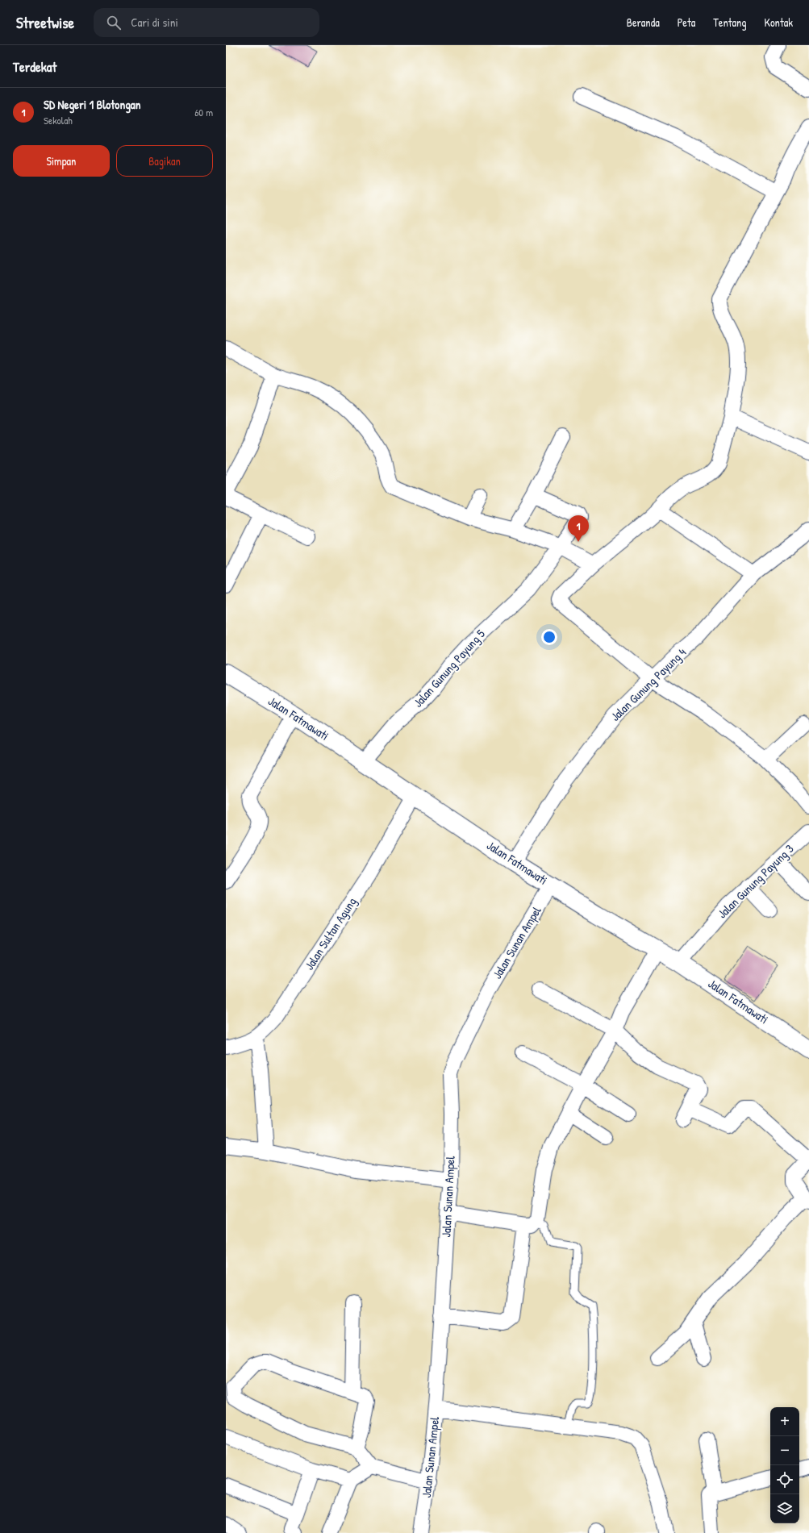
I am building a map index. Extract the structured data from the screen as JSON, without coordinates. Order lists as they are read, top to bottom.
{
  "streets": {
    "main road": ["Jalan Fatmawati"],
    "street": [
      "Jalan Gunung Payung 5",
      "Jalan Gunung Payung 4",
      "Jalan Gunung Payung 3",
      "Jalan Sultan Agung",
      "Jalan Sunan Ampel"
    ]
  },
  "crossings": [
    ["Jalan Gunung Payung 5", "Jalan Fatmawati"],
    ["Jalan Gunung Payung 4", "Jalan Fatmawati"],
    ["Jalan Fatmawati", "Jalan Gunung Payung 3"],
    ["Jalan Fatmawati", "Jalan Sultan Agung"],
    ["Jalan Fatmawati", "Jalan Sunan Ampel"]
  ],
  "page": {
    "header": "Streetwise",
    "search": "Cari di sini",
    "nav": [
      "Beranda",
      "Peta",
      "Tentang",
      "Kontak"
    ],
    "heading": "Terdekat",
    "list": [
      {
        "mark": "1",
        "name": "SD Negeri 1 Blotongan",
        "note": "Sekolah",
        "value": "60 m"
      }
    ],
    "buttons": ["Simpan", "Bagikan"],
    "pins": "1",
    "map_buttons": ["+", "−"]
  }
}
